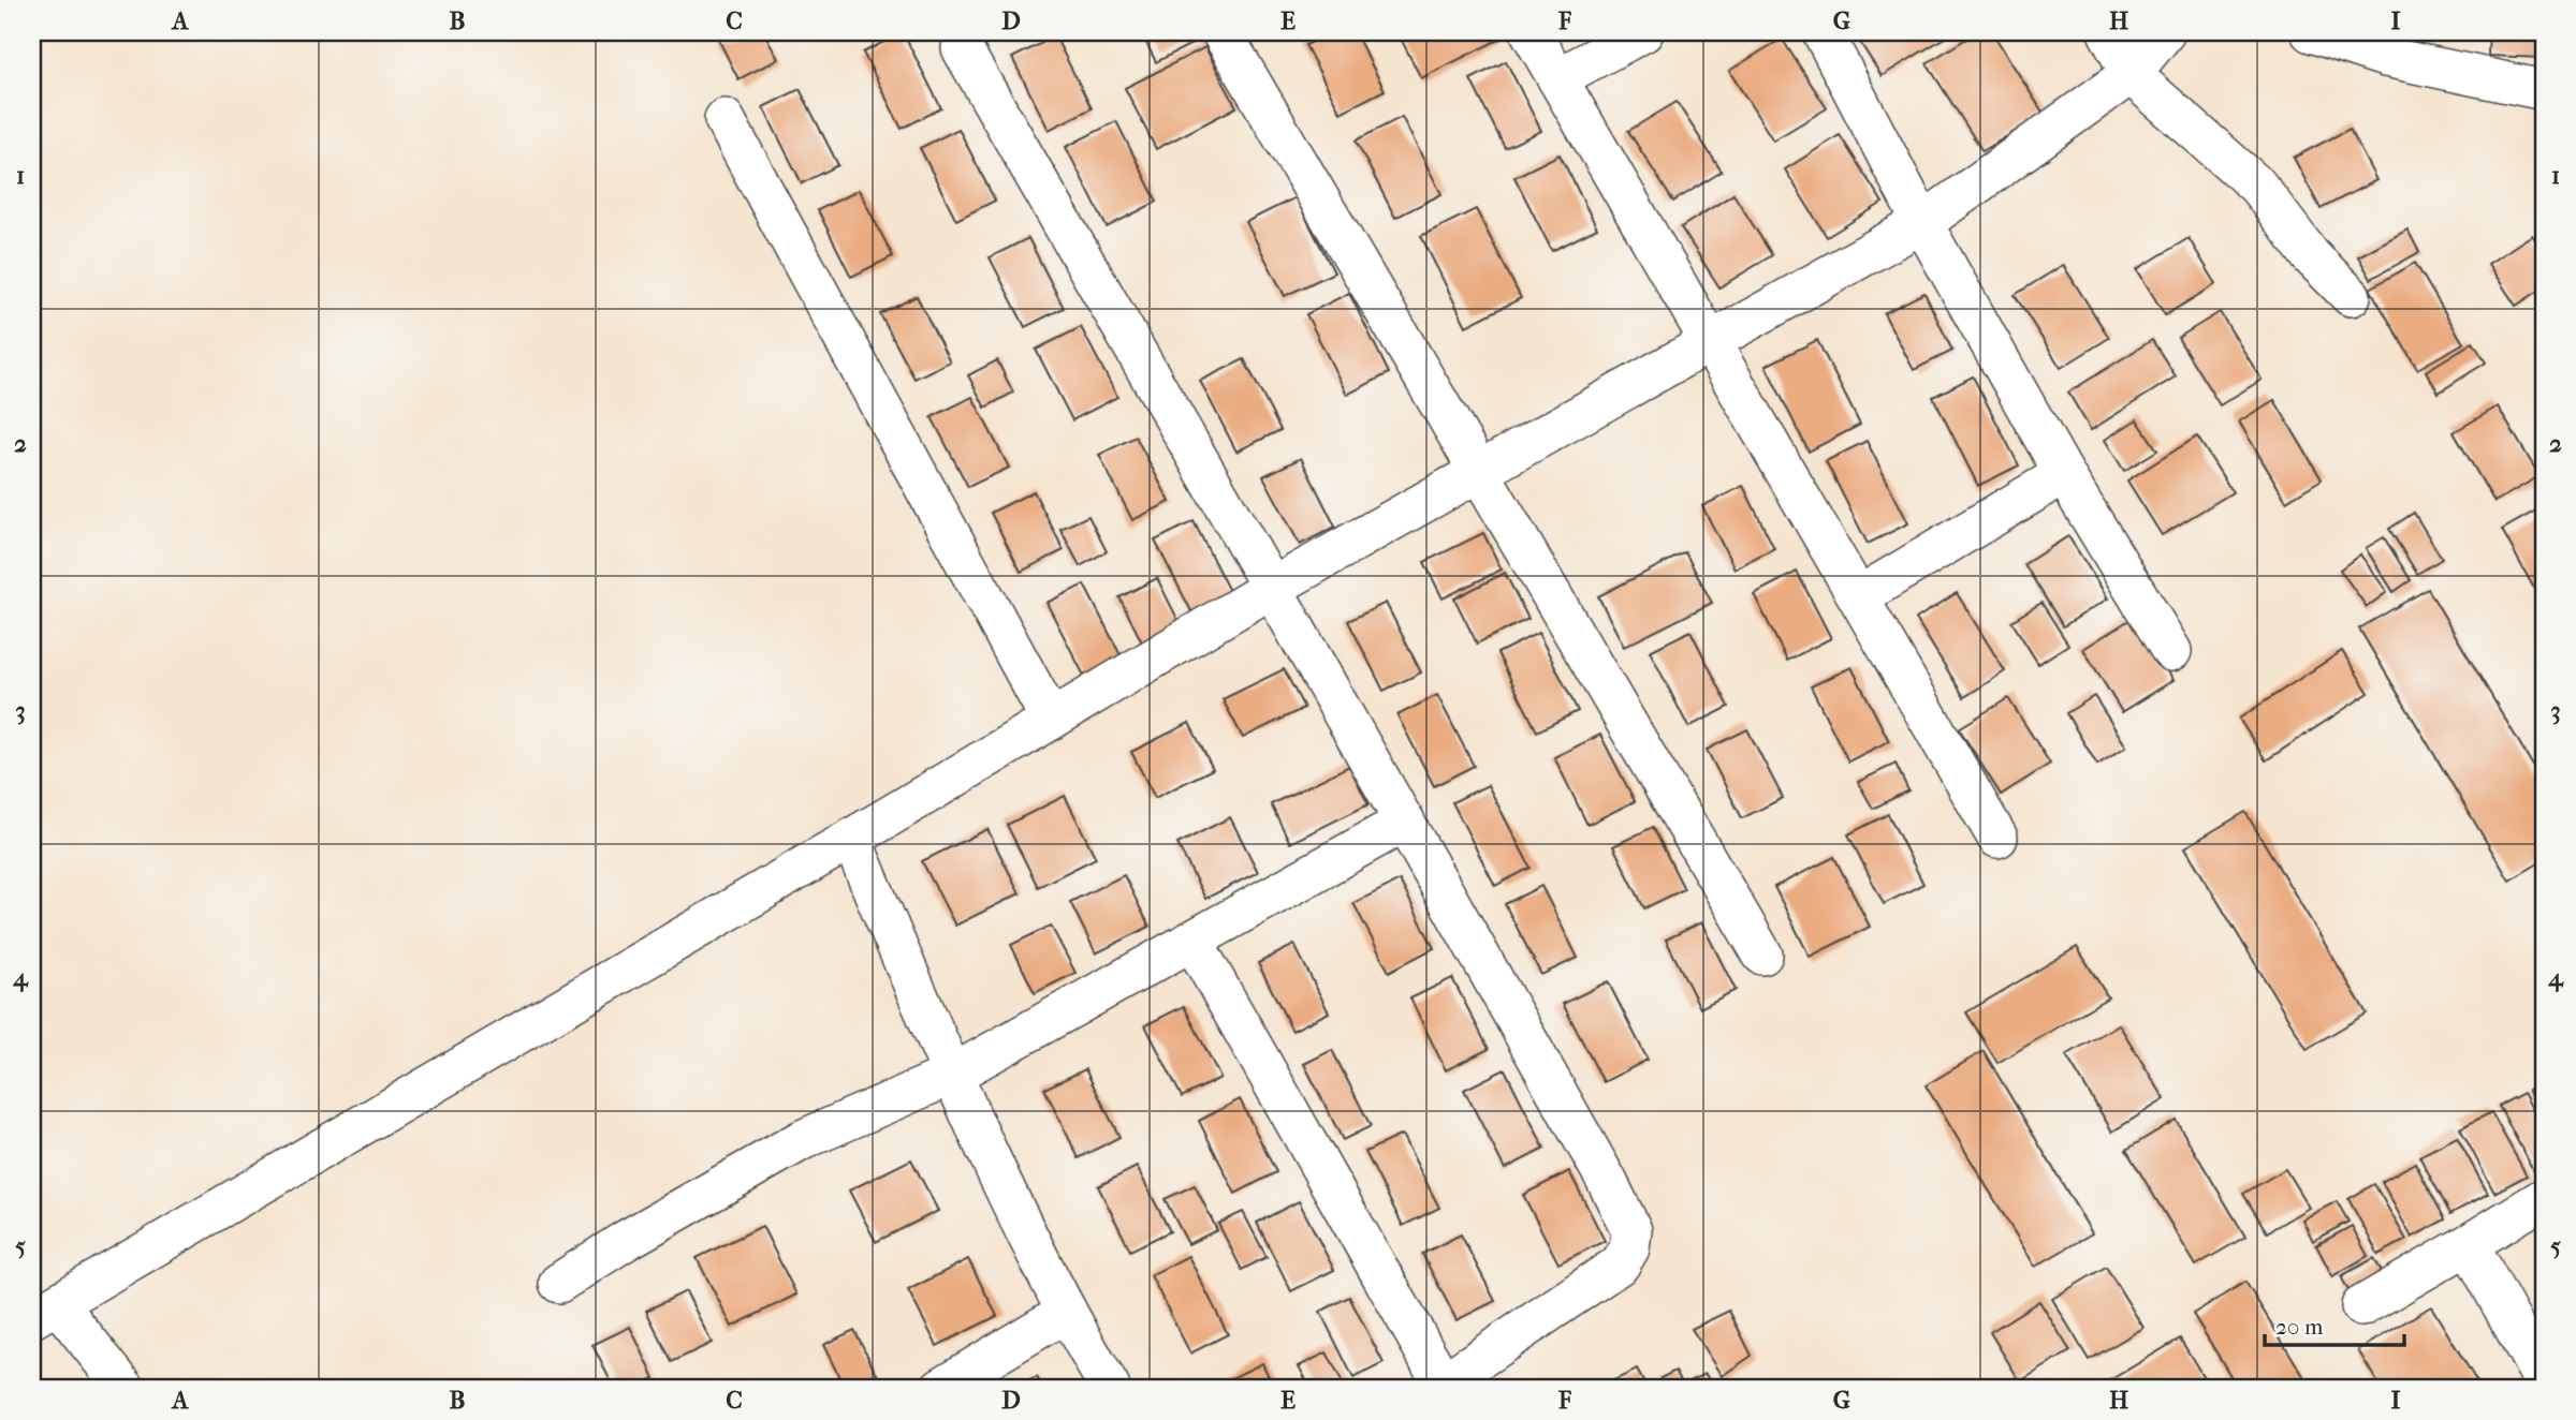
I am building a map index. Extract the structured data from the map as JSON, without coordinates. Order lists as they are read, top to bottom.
{
  "scale_bar": "20 m",
  "grid": {
    "columns": [
      "A",
      "B",
      "C",
      "D",
      "E",
      "F",
      "G",
      "H",
      "I"
    ],
    "rows": [
      "1",
      "2",
      "3",
      "4",
      "5"
    ]
  }
}
